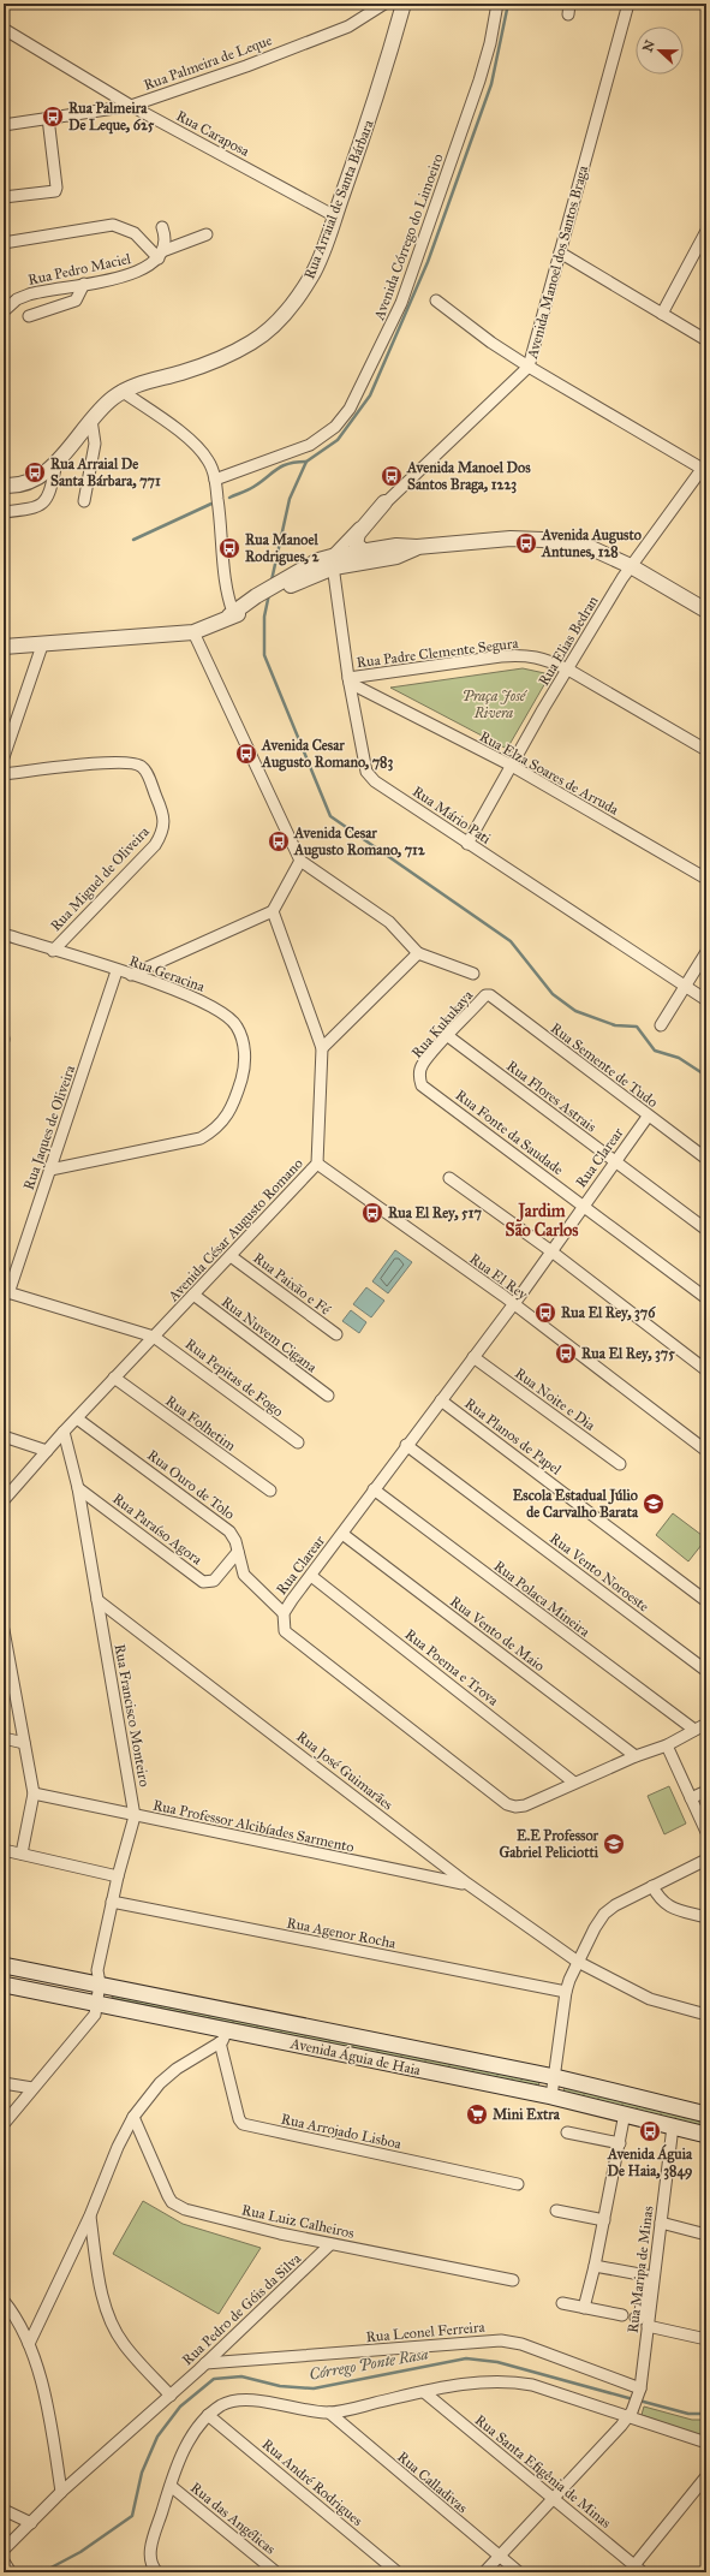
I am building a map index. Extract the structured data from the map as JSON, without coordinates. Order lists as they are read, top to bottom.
{
  "streets": {
    "main road": ["Avenida Águia de Haia"],
    "street": [
      "Rua Palmeira de Leque",
      "Rua Caraposa",
      "Rua Arraial de Santa Bárbara",
      "Avenida Córrego do Limoeiro",
      "Avenida Manoel dos Santos Braga",
      "Rua Pedro Maciel",
      "Rua Elias Bedran",
      "Rua Padre Clemente Segura",
      "Rua Elza Soares de Arruda",
      "Rua Mário Pati",
      "Rua Miguel de Oliveira",
      "Rua Geracina",
      "Rua Kukukaya",
      "Rua Semente de Tudo",
      "Rua Flores Astrais",
      "Rua Jaques de Oliveira",
      "Rua Fonte da Saudade",
      "Rua Clarear",
      "Avenida César Augusto Romano",
      "Rua El Rey",
      "Rua Paixão e Fé",
      "Rua Nuvem Cigana",
      "Rua Pepitas de Fogo",
      "Rua Noite e Dia",
      "Rua Folhetim",
      "Rua Planos de Papel",
      "Rua Ouro de Tolo",
      "Rua Paraíso Agora",
      "Rua Vento Noroeste",
      "Rua Polaca Mineira",
      "Rua Vento de Maio",
      "Rua Poema e Trova",
      "Rua Francisco Monteiro",
      "Rua José Guimarães",
      "Rua Professor Alcibíades Sarmento",
      "Rua Agenor Rocha",
      "Rua Arrojado Lisboa",
      "Rua Luiz Calheiros",
      "Rua Maripa de Minas",
      "Rua Pedro de Góis da Silva",
      "Rua Leonel Ferreira",
      "Rua Santa Efigênia de Minas",
      "Rua André Rodrigues",
      "Rua Calladivas",
      "Rua das Angélicas"
    ]
  },
  "crossings": [
    ["Rua Palmeira de Leque", "Rua Caraposa"],
    ["Rua Caraposa", "Rua Arraial de Santa Bárbara"],
    ["Avenida Manoel dos Santos Braga", "Rua Mário Pati"],
    ["Rua Elias Bedran", "Rua Padre Clemente Segura"],
    ["Rua Elias Bedran", "Rua Elza Soares de Arruda"],
    ["Rua Elias Bedran", "Rua Mário Pati"],
    ["Rua Padre Clemente Segura", "Rua Elza Soares de Arruda"],
    ["Rua Padre Clemente Segura", "Rua Mário Pati"],
    ["Rua Elza Soares de Arruda", "Rua Mário Pati"],
    ["Rua Miguel de Oliveira", "Rua Geracina"],
    ["Rua Geracina", "Rua Jaques de Oliveira"],
    ["Rua Kukukaya", "Rua Semente de Tudo"],
    ["Rua Kukukaya", "Rua Flores Astrais"],
    ["Rua Kukukaya", "Rua Fonte da Saudade"],
    ["Rua Semente de Tudo", "Rua Clarear"],
    ["Rua Flores Astrais", "Rua Clarear"],
    ["Rua Jaques de Oliveira", "Rua Pepitas de Fogo"],
    ["Rua Fonte da Saudade", "Rua Clarear"],
    ["Rua Clarear", "Rua El Rey"],
    ["Rua Clarear", "Rua Noite e Dia"],
    ["Rua Clarear", "Rua Planos de Papel"],
    ["Rua Clarear", "Rua Ouro de Tolo"],
    ["Rua Clarear", "Rua Vento Noroeste"],
    ["Rua Clarear", "Rua Polaca Mineira"],
    ["Rua Clarear", "Rua Vento de Maio"],
    ["Rua Clarear", "Rua Poema e Trova"],
    ["Avenida César Augusto Romano", "Rua El Rey"],
    ["Avenida César Augusto Romano", "Rua Paixão e Fé"],
    ["Avenida César Augusto Romano", "Rua Nuvem Cigana"],
    ["Avenida César Augusto Romano", "Rua Pepitas de Fogo"],
    ["Avenida César Augusto Romano", "Rua Folhetim"],
    ["Avenida César Augusto Romano", "Rua Ouro de Tolo"],
    ["Avenida César Augusto Romano", "Rua Francisco Monteiro"],
    ["Rua Ouro de Tolo", "Rua Paraíso Agora"],
    ["Rua Paraíso Agora", "Rua Francisco Monteiro"],
    ["Rua Francisco Monteiro", "Rua José Guimarães"],
    ["Rua Francisco Monteiro", "Rua Professor Alcibíades Sarmento"],
    ["Rua Francisco Monteiro", "Rua Agenor Rocha"],
    ["Rua Francisco Monteiro", "Avenida Águia de Haia"],
    ["Rua José Guimarães", "Rua Professor Alcibíades Sarmento"],
    ["Avenida Águia de Haia", "Rua Arrojado Lisboa"],
    ["Avenida Águia de Haia", "Rua Maripa de Minas"],
    ["Rua Luiz Calheiros", "Rua Pedro de Góis da Silva"],
    ["Rua Maripa de Minas", "Rua Leonel Ferreira"],
    ["Rua Pedro de Góis da Silva", "Rua Leonel Ferreira"]
  ],
  "districts": ["Jardim São Carlos"],
  "water": ["Córrego Ponte Rasa"],
  "parks": ["Praça José Rivera"],
  "places": {
    "bus stop": [
      "Rua Palmeira De Leque, 625",
      "Rua Arraial De Santa Bárbara, 771",
      "Avenida Manoel Dos Santos Braga, 1223",
      "Avenida Augusto Antunes, 128",
      "Rua Manoel Rodrigues, 2",
      "Avenida Cesar Augusto Romano, 783",
      "Avenida Cesar Augusto Romano, 712",
      "Rua El Rey, 517",
      "Rua El Rey, 376",
      "Rua El Rey, 375",
      "Avenida Águia De Haia, 3849"
    ],
    "school or university": ["Escola Estadual Júlio de Carvalho Barata", "E.E Professor Gabriel Peliciotti"],
    "supermarket": ["Mini Extra"]
  },
  "north": "left"
}
